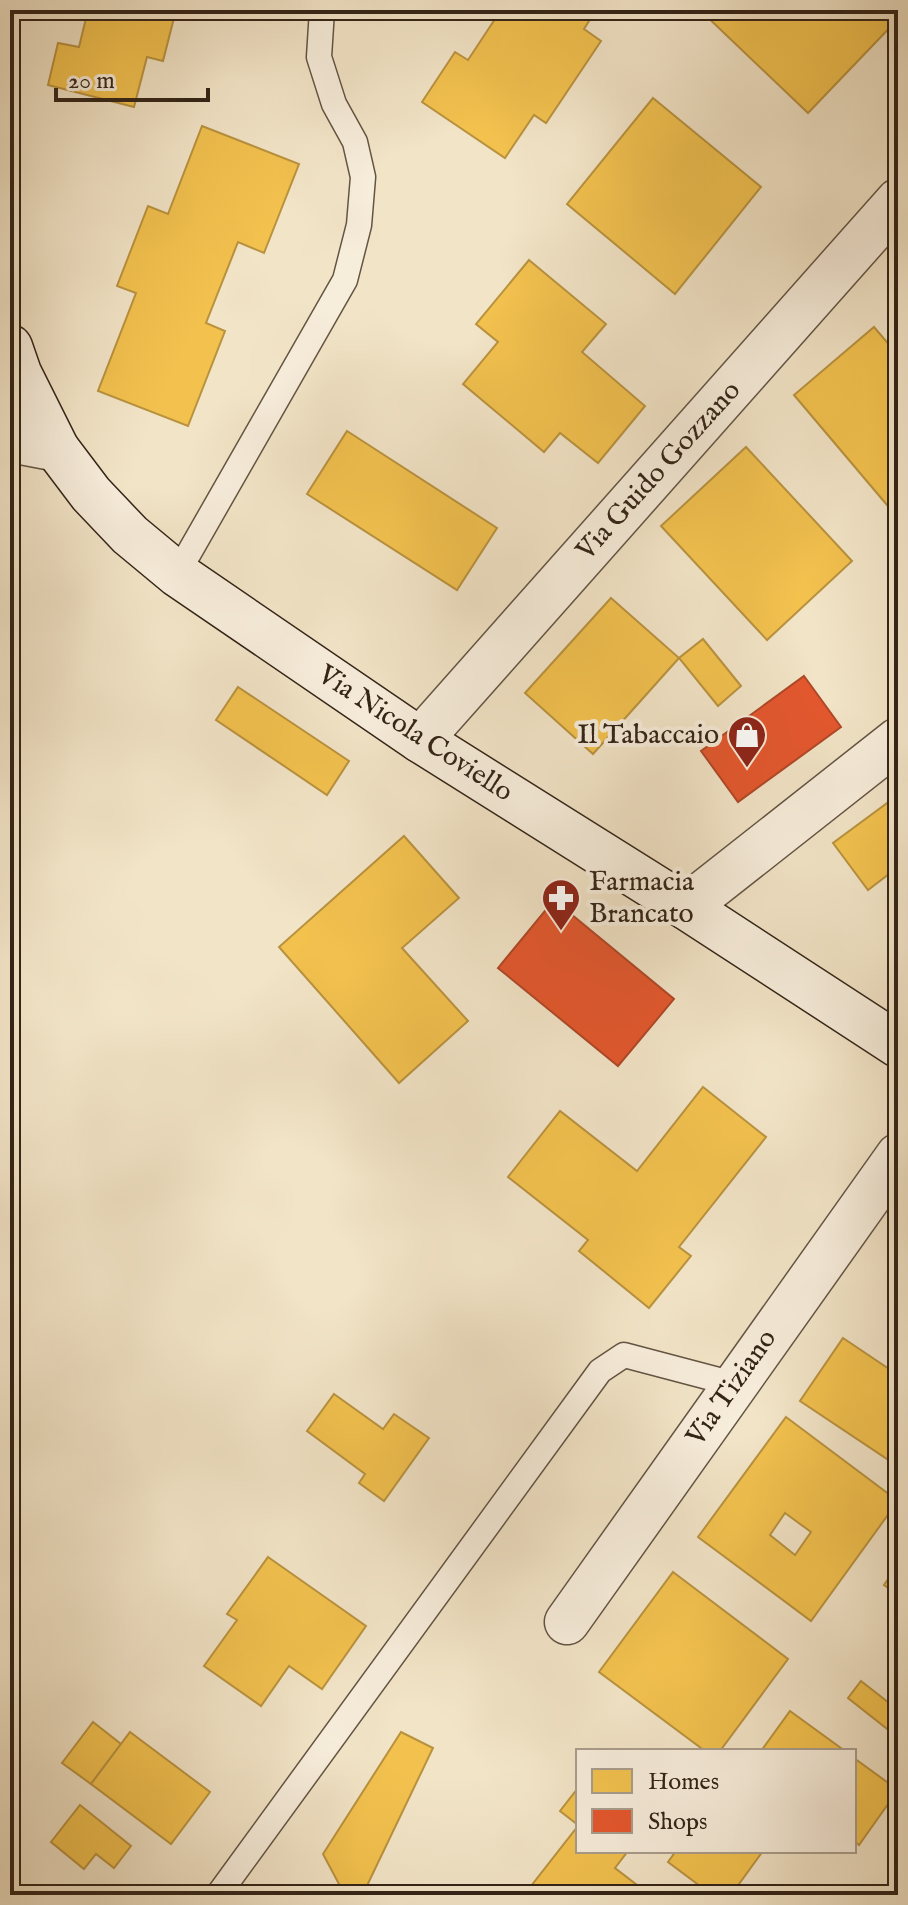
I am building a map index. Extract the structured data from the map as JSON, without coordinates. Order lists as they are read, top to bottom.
{
  "streets": {
    "street": ["Via Guido Gozzano", "Via Nicola Coviello", "Via Tiziano"]
  },
  "crossings": [
    ["Via Guido Gozzano", "Via Nicola Coviello"]
  ],
  "places": {
    "shop": ["Il Tabaccaio"],
    "pharmacy": ["Farmacia Brancato"]
  },
  "legend": ["Homes", "Shops"],
  "scale_bar": "20 m"
}
